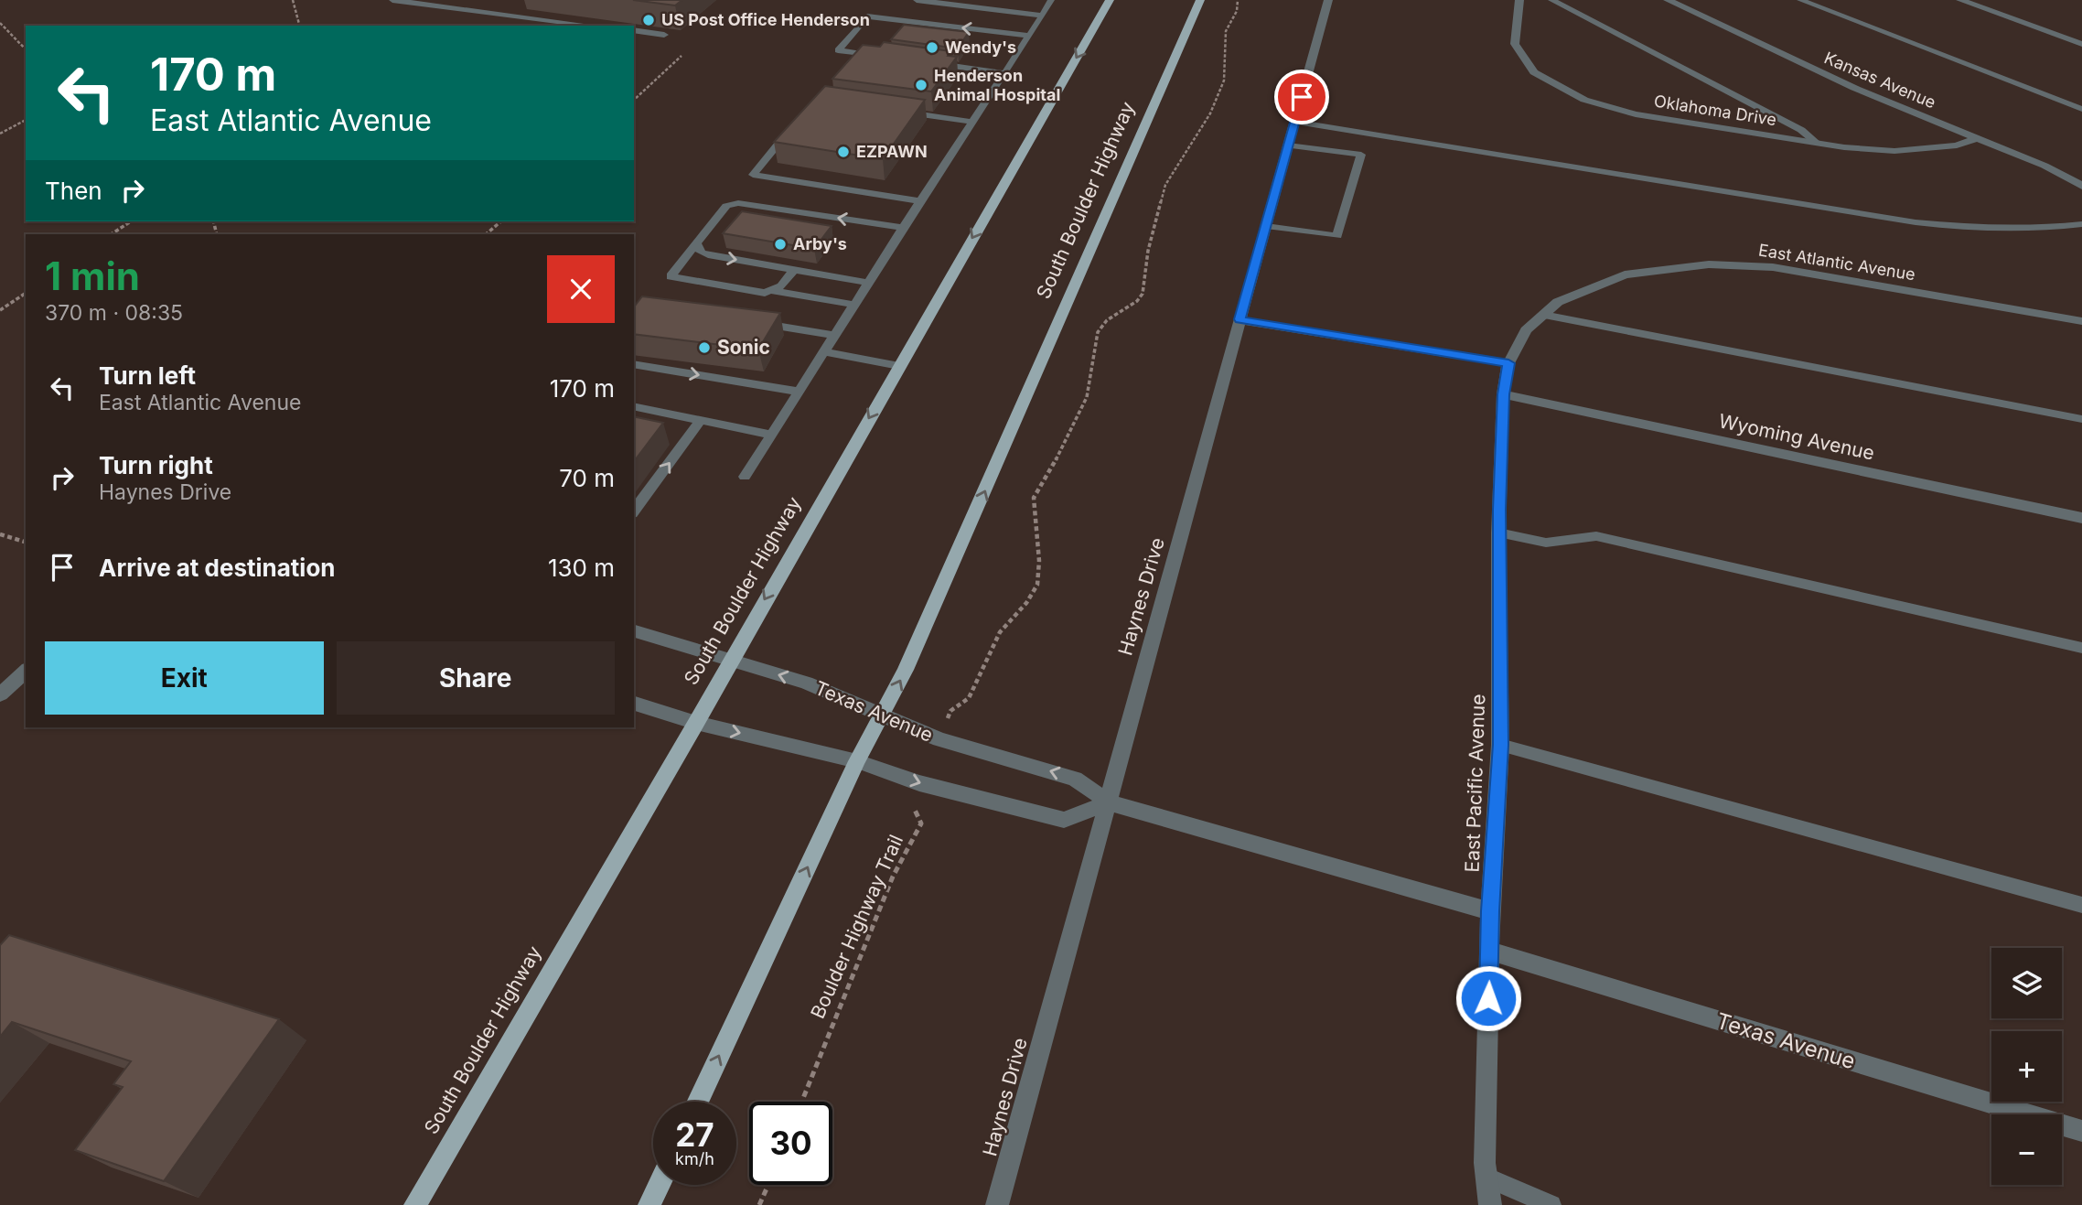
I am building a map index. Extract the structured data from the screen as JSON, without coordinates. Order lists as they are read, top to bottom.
{
  "streets": {
    "main road": ["South Boulder Highway"],
    "street": [
      "Kansas Avenue",
      "Oklahoma Drive",
      "East Atlantic Avenue",
      "Wyoming Avenue",
      "Haynes Drive",
      "Texas Avenue",
      "East Pacific Avenue"
    ],
    "path": ["Boulder Highway Trail"]
  },
  "crossings": [
    ["Kansas Avenue", "Oklahoma Drive"],
    ["South Boulder Highway", "Texas Avenue"],
    ["East Atlantic Avenue", "East Pacific Avenue"],
    ["Wyoming Avenue", "East Pacific Avenue"],
    ["Haynes Drive", "Texas Avenue"],
    ["Texas Avenue", "East Pacific Avenue"]
  ],
  "places": [
    "US Post Office Henderson",
    "Wendy's",
    "Henderson Animal Hospital",
    "EZPAWN",
    "Arby's",
    "Sonic"
  ],
  "page": {
    "turn": ["170 m", "East Atlantic Avenue"],
    "then": "Then",
    "heading": ["1 min", "370 m · 08:35"],
    "list": [
      {
        "name": "Turn left",
        "note": "East Atlantic Avenue",
        "value": "170 m"
      },
      {
        "name": "Turn right",
        "note": "Haynes Drive",
        "value": "70 m"
      },
      {
        "name": "Arrive at destination",
        "value": "130 m"
      }
    ],
    "buttons": ["Exit", "Share"],
    "map_buttons": ["+", "−"],
    "speed": "27 km/h",
    "limit": "30"
  }
}
